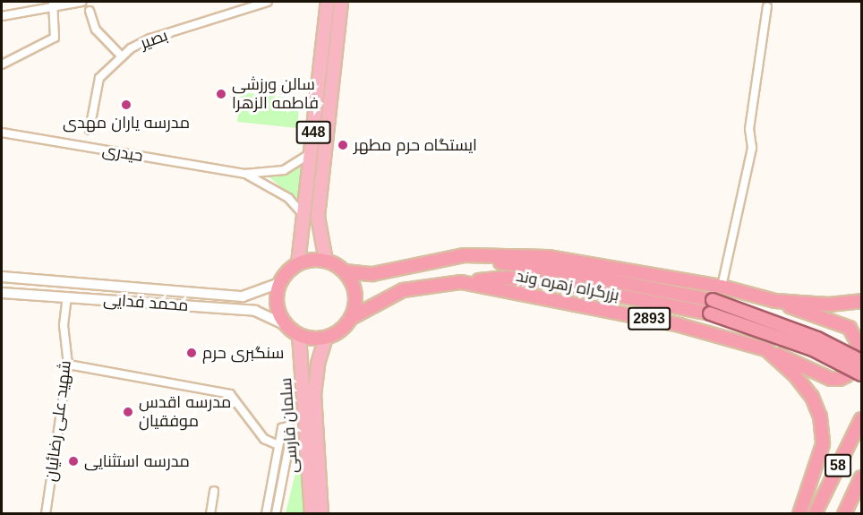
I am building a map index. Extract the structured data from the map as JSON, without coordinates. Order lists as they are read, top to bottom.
{
  "streets": {
    "highway": ["بزرگراه زهره وند", "2893", "58"],
    "main road": ["448", "سلمان فارسی"],
    "street": [
      "بصیر",
      "حیدری",
      "محمد فدایی",
      "شهید علی رضائیان"
    ]
  },
  "crossings": [
    ["448", "بزرگراه زهره وند"],
    ["448", "محمد فدایی"],
    ["448", "سلمان فارسی"],
    ["بزرگراه زهره وند", "محمد فدایی"],
    ["بزرگراه زهره وند", "سلمان فارسی"],
    ["محمد فدایی", "شهید علی رضائیان"],
    ["محمد فدایی", "سلمان فارسی"]
  ],
  "places": [
    "سالن ورزشی فاطمه الزهرا",
    "مدرسه یاران مهدی",
    "ایستگاه حرم مطهر",
    "سنگبری حرم",
    "مدرسه اقدس موفقیان",
    "مدرسه استثنایی"
  ]
}
